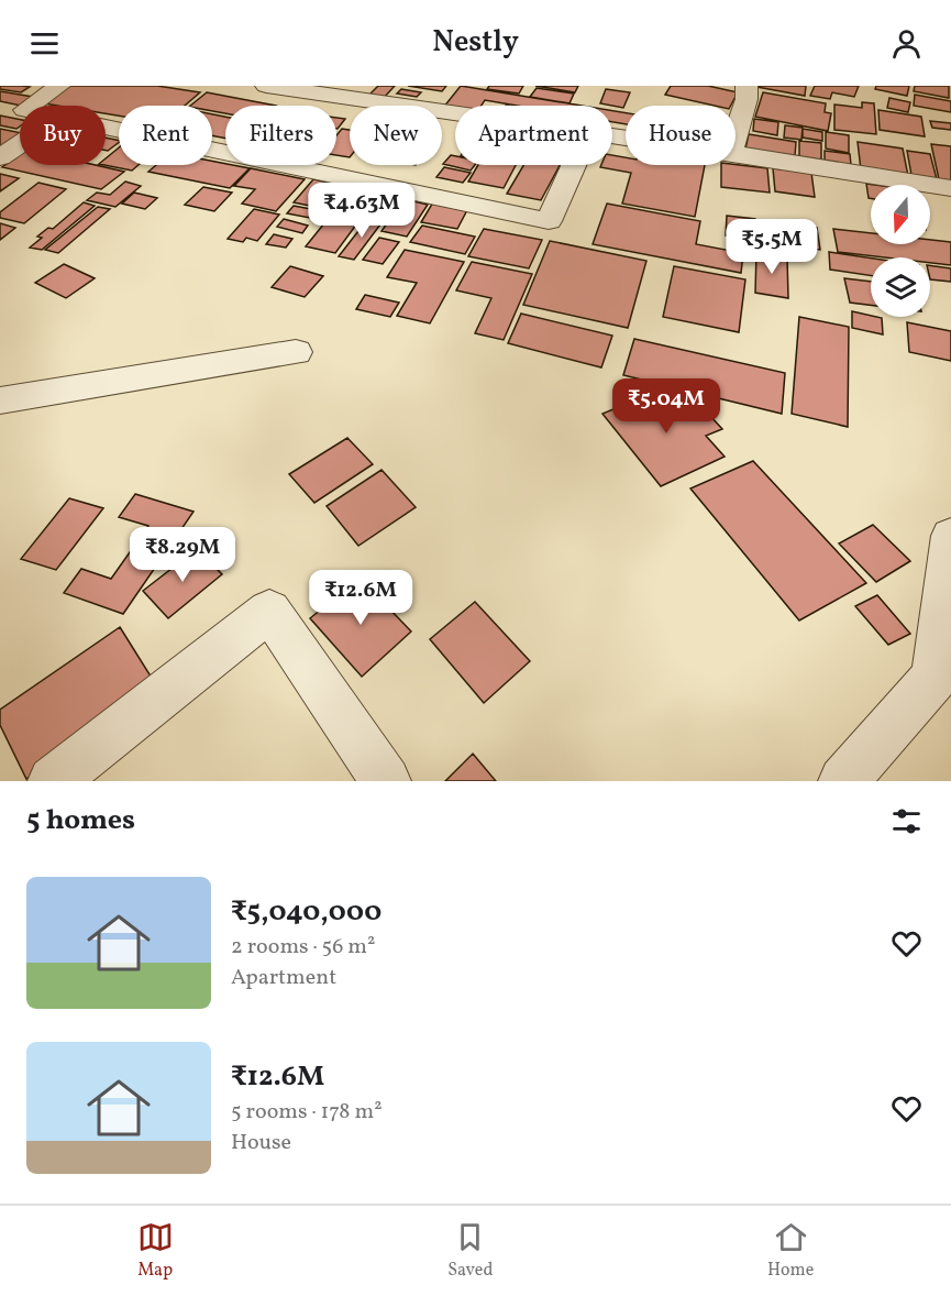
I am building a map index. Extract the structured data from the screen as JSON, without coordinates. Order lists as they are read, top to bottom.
{
  "north": "bottom",
  "page": {
    "header": "Nestly",
    "chip": [
      "Buy",
      "Rent",
      "Filters",
      "New",
      "Apartment",
      "House"
    ],
    "price": [
      "₹4.63M",
      "₹5.5M",
      "₹5.04M",
      "₹8.29M",
      "₹12.6M"
    ],
    "heading": "5 homes",
    "list": [
      {
        "name": "₹5,040,000",
        "note": "2 rooms · 56 m² · Apartment"
      },
      {
        "name": "₹12.6M",
        "note": "5 rooms · 178 m² · House"
      }
    ],
    "tabs": ["Map", "Saved", "Home"]
  }
}
